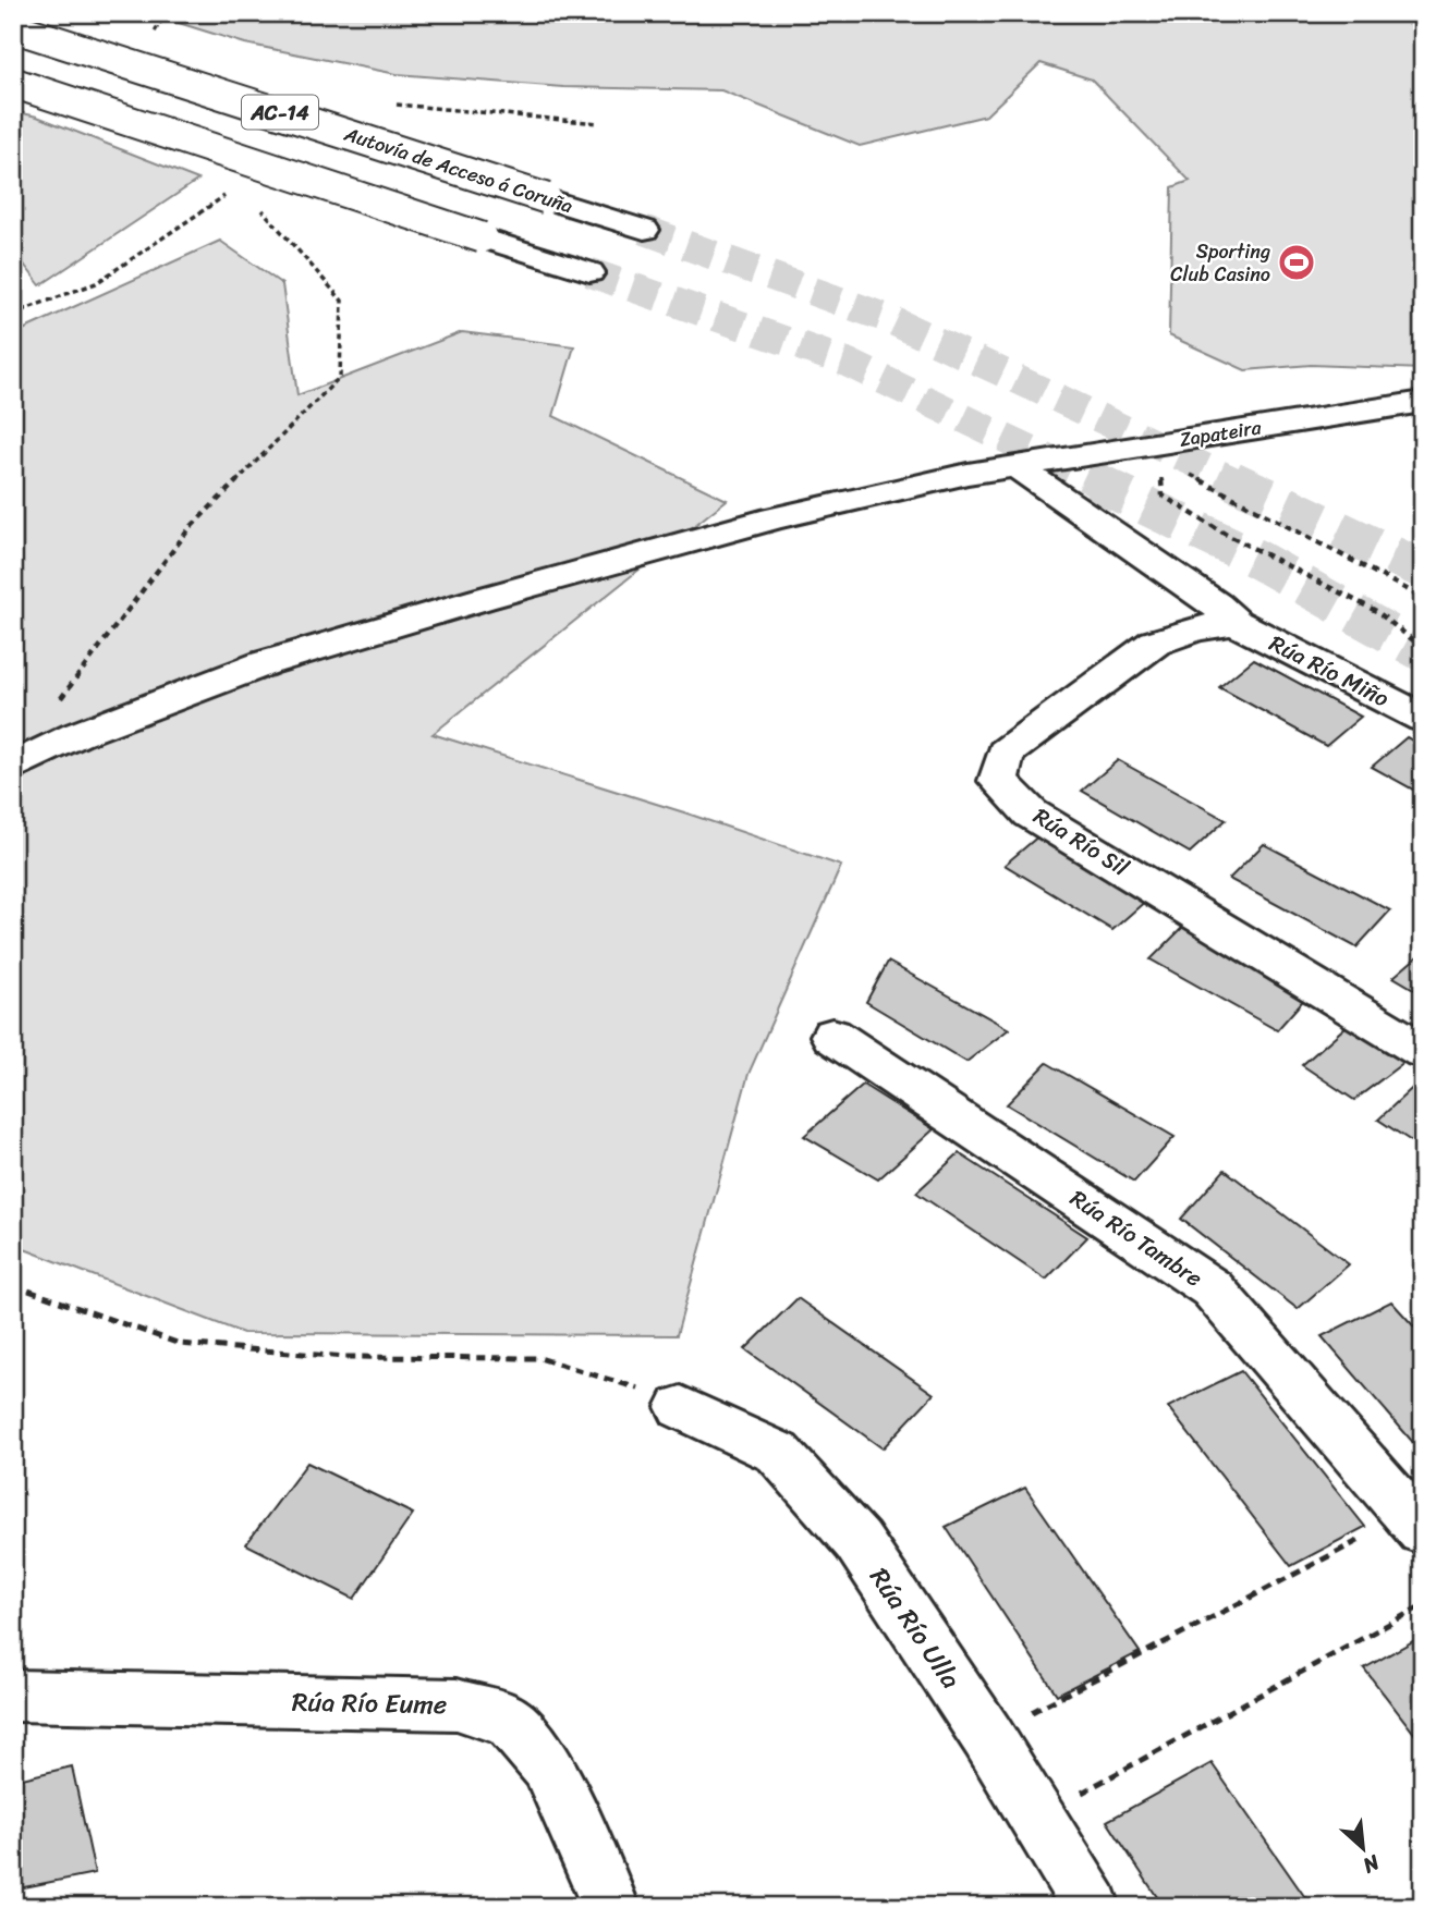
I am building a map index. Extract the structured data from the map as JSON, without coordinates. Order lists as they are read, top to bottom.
{
  "streets": {
    "main road": [
      "AC-14",
      "Autovía de Acceso á Coruña",
      "Zapateira",
      "Rúa Río Miño",
      "Rúa Río Sil",
      "Rúa Río Tambre",
      "Rúa Río Ulla",
      "Rúa Río Eume"
    ]
  },
  "crossings": [
    ["Zapateira", "Rúa Río Miño"],
    ["Rúa Río Miño", "Rúa Río Sil"]
  ],
  "places": {
    "sports": ["Sporting Club Casino"]
  },
  "north": "bottom right"
}
